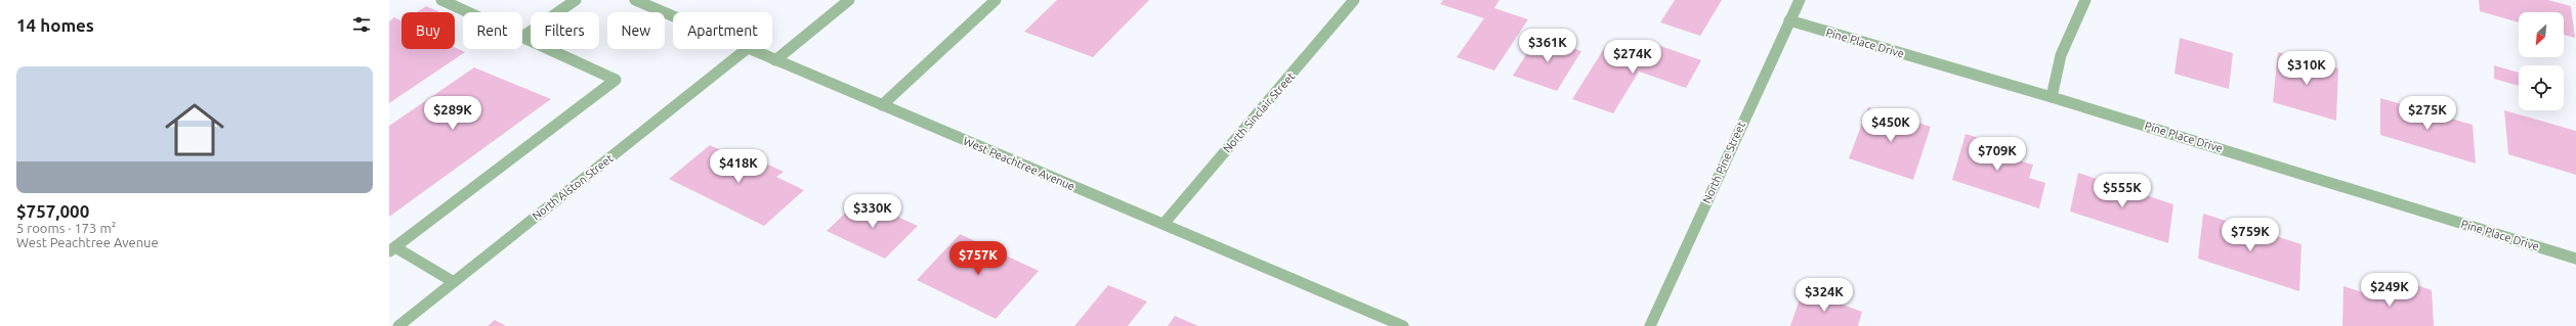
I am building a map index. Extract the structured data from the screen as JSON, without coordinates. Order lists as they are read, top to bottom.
{
  "streets": {
    "street": [
      "Pine Place Drive",
      "North Sinclair Street",
      "North Pine Street",
      "West Peachtree Avenue",
      "North Alston Street"
    ]
  },
  "crossings": [
    ["Pine Place Drive", "North Pine Street"],
    ["North Sinclair Street", "West Peachtree Avenue"]
  ],
  "north": "bottom left",
  "page": {
    "heading": "14 homes",
    "chip": [
      "Buy",
      "Rent",
      "Filters",
      "New",
      "Apartment"
    ],
    "price": [
      "$361K",
      "$274K",
      "$310K",
      "$289K",
      "$275K",
      "$450K",
      "$709K",
      "$418K",
      "$555K",
      "$330K",
      "$759K",
      "$757K",
      "$249K",
      "$324K"
    ],
    "list": [
      {
        "name": "$757,000",
        "note": "5 rooms · 173 m² · West Peachtree Avenue"
      }
    ]
  }
}
